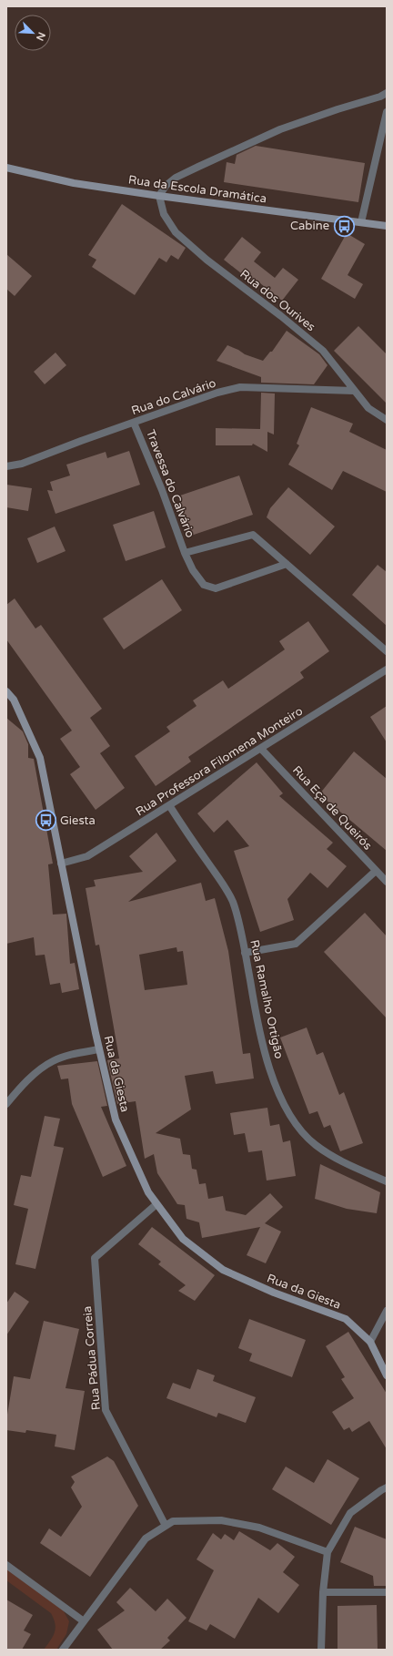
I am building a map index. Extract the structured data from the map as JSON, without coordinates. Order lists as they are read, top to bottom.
{
  "streets": {
    "street": [
      "Rua da Escola Dramática",
      "Rua dos Ourives",
      "Rua do Calvário",
      "Travessa do Calvário",
      "Rua Professora Filomena Monteiro",
      "Rua Eça de Queirós",
      "Rua Ramalho Ortigão",
      "Rua da Giesta",
      "Rua Pádua Correia"
    ]
  },
  "crossings": [
    ["Rua da Escola Dramática", "Rua dos Ourives"],
    ["Rua dos Ourives", "Rua do Calvário"],
    ["Rua do Calvário", "Travessa do Calvário"],
    ["Rua Professora Filomena Monteiro", "Rua Eça de Queirós"],
    ["Rua Professora Filomena Monteiro", "Rua Ramalho Ortigão"],
    ["Rua Professora Filomena Monteiro", "Rua da Giesta"],
    ["Rua da Giesta", "Rua Pádua Correia"]
  ],
  "places": {
    "bus stop": ["Cabine", "Giesta"]
  },
  "north": "bottom right"
}
